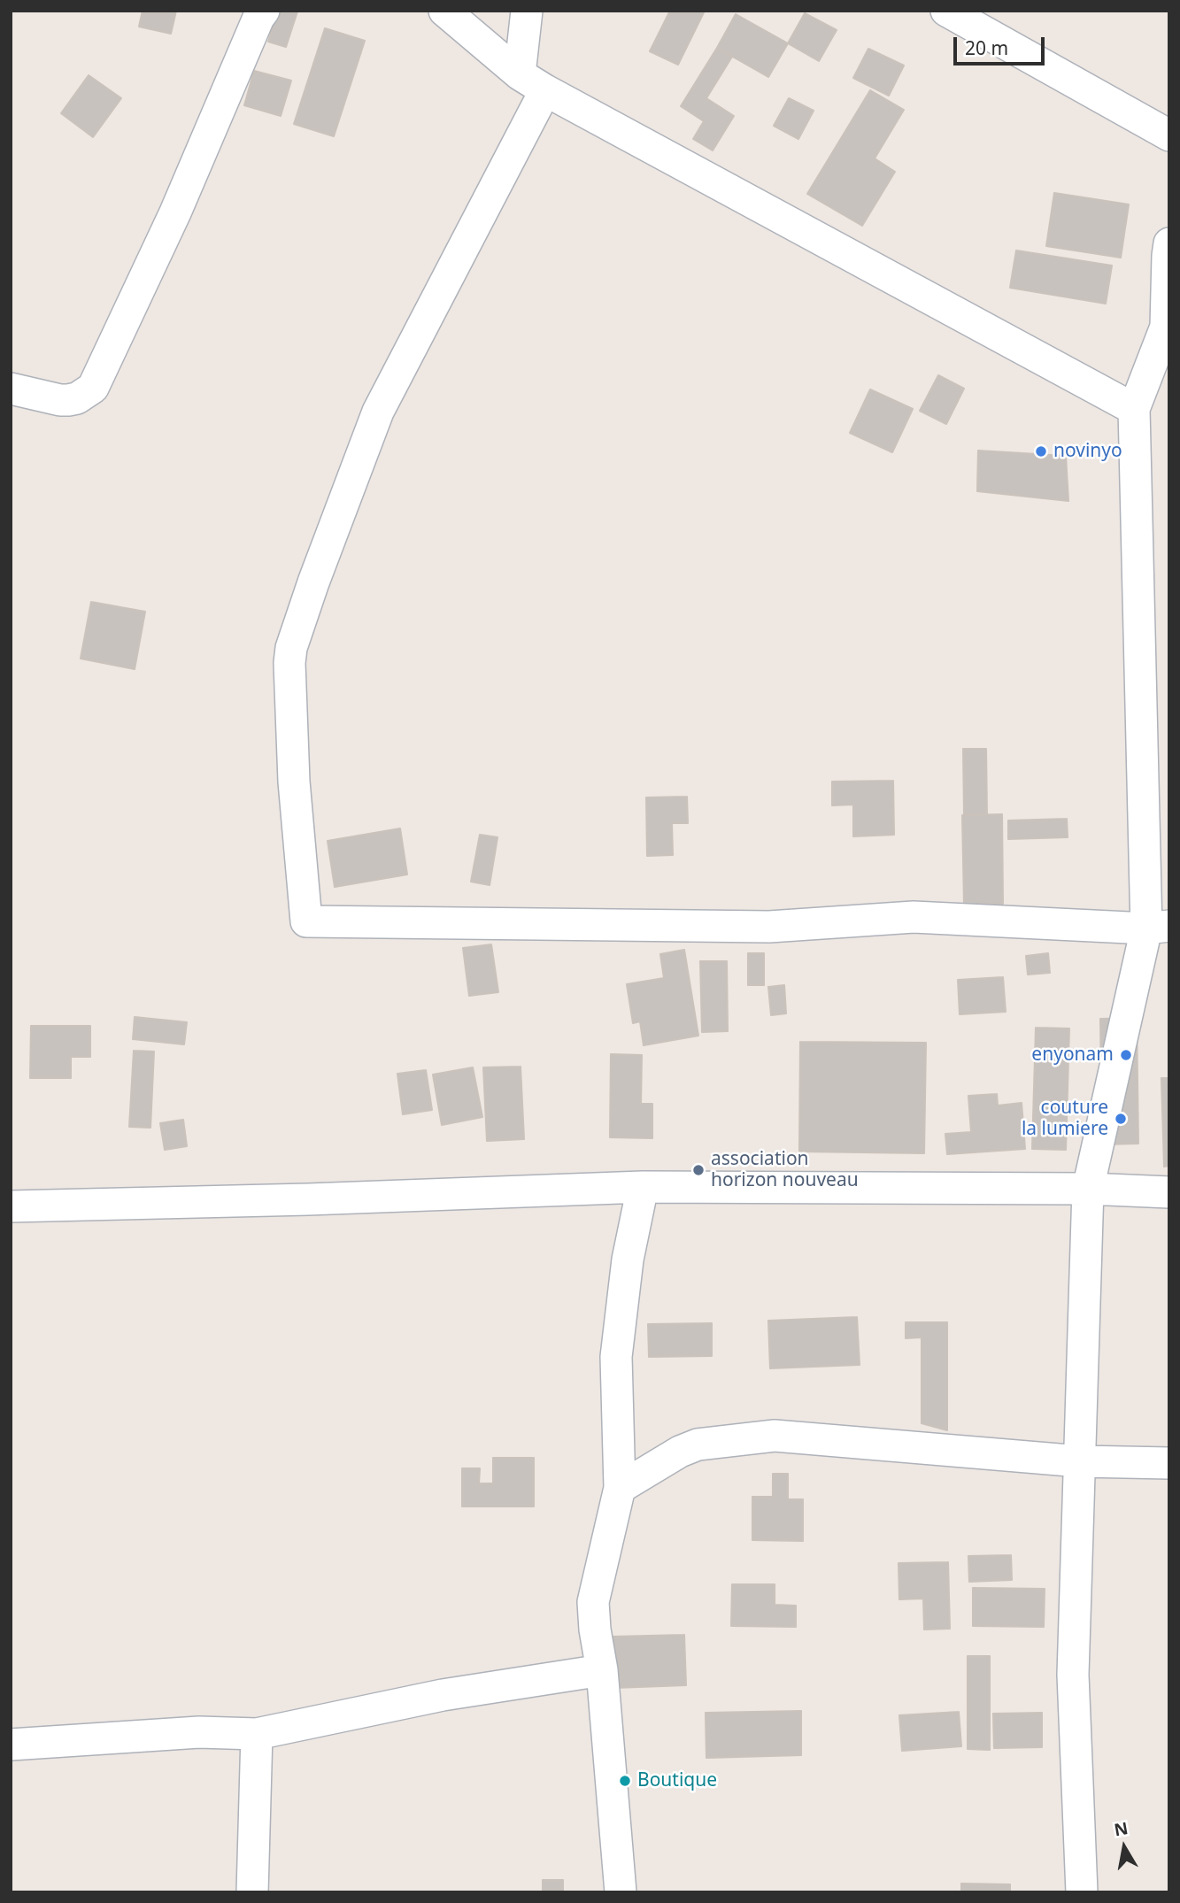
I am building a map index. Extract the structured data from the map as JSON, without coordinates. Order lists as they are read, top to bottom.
{
  "places": [
    "novinyo",
    "enyonam",
    "couture la lumiere",
    "association horizon nouveau",
    "Boutique"
  ],
  "scale_bar": "20 m",
  "north": "top"
}
